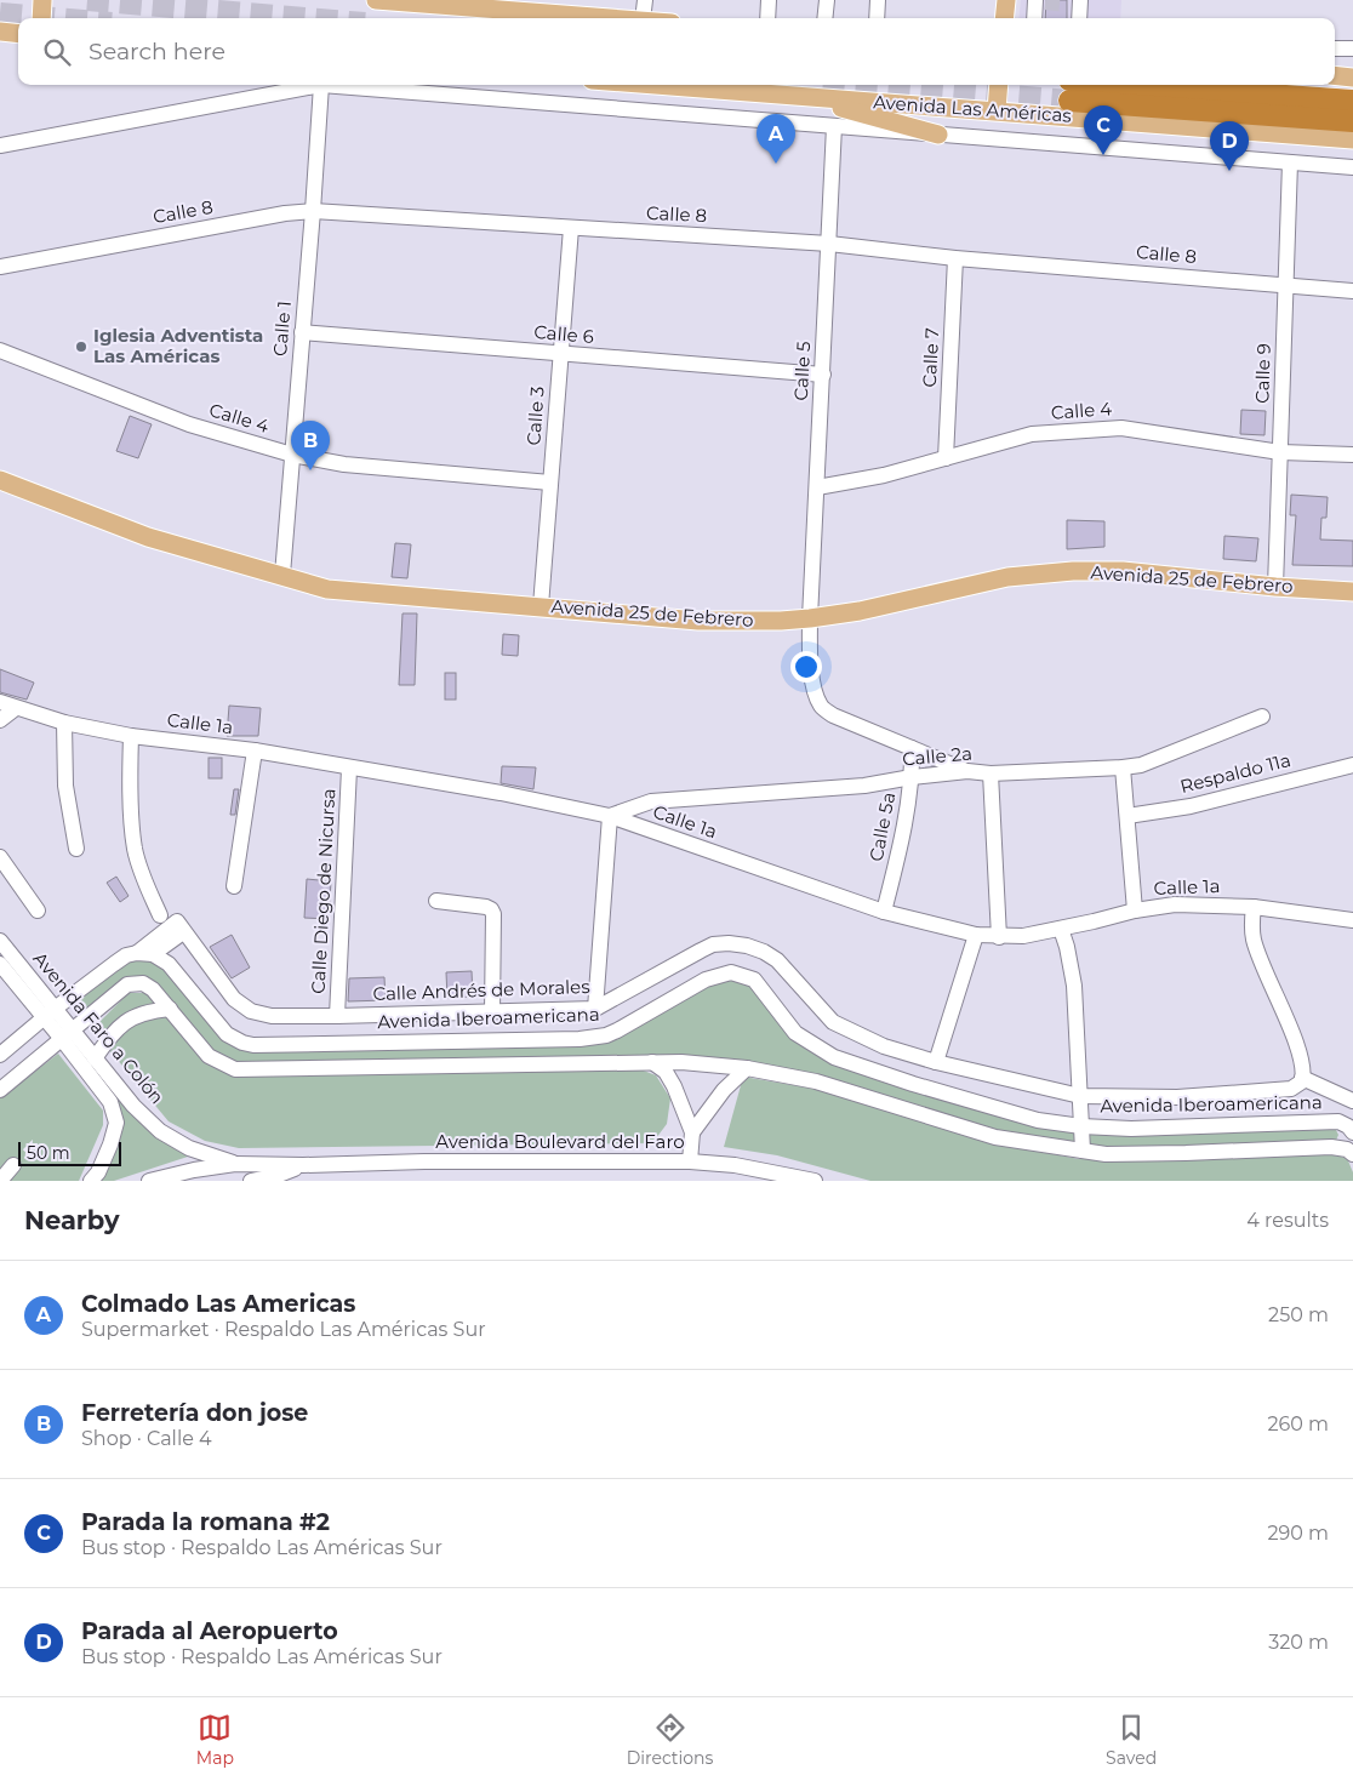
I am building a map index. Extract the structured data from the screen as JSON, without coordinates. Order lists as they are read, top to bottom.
{
  "streets": {
    "main road": ["Avenida Las Américas", "Avenida 25 de Febrero"],
    "street": [
      "Calle 8",
      "Calle 1",
      "Calle 6",
      "Calle 7",
      "Calle 5",
      "Calle 9",
      "Calle 4",
      "Calle 3",
      "Calle 1a",
      "Calle 2a",
      "Respaldo 11a",
      "Calle 5a",
      "Calle Diego de Nicursa",
      "Calle Andrés de Morales",
      "Avenida Iberoamericana",
      "Avenida Faro a Colón",
      "Avenida Boulevard del Faro"
    ]
  },
  "crossings": [
    ["Calle 8", "Calle 1"],
    ["Calle 8", "Calle 7"],
    ["Calle 8", "Calle 5"],
    ["Calle 8", "Calle 9"],
    ["Calle 8", "Calle 3"],
    ["Calle 1", "Calle 6"],
    ["Calle 1", "Calle 4"],
    ["Calle 1", "Avenida 25 de Febrero"],
    ["Calle 6", "Calle 5"],
    ["Calle 6", "Calle 3"],
    ["Calle 7", "Calle 4"],
    ["Calle 5", "Calle 4"],
    ["Calle 5", "Avenida 25 de Febrero"],
    ["Calle 9", "Calle 4"],
    ["Calle 9", "Avenida 25 de Febrero"],
    ["Calle 4", "Calle 3"],
    ["Calle 3", "Avenida 25 de Febrero"],
    ["Calle 1a", "Calle 2a"],
    ["Calle 1a", "Calle 5a"],
    ["Calle 1a", "Calle Diego de Nicursa"],
    ["Calle 2a", "Calle 5a"],
    ["Calle Diego de Nicursa", "Calle Andrés de Morales"],
    ["Avenida Faro a Colón", "Avenida Boulevard del Faro"]
  ],
  "places": ["Iglesia Adventista Las Américas"],
  "scale_bar": "50 m",
  "page": {
    "search": "Search here",
    "pins": [
      "C",
      "A",
      "D",
      "B"
    ],
    "scale": "50 m",
    "heading": ["Nearby", "4 results"],
    "list": [
      {
        "mark": "A",
        "name": "Colmado Las Americas",
        "note": "Supermarket · Respaldo Las Américas Sur",
        "value": "250 m"
      },
      {
        "mark": "B",
        "name": "Ferretería don jose",
        "note": "Shop · Calle 4",
        "value": "260 m"
      },
      {
        "mark": "C",
        "name": "Parada la romana #2",
        "note": "Bus stop · Respaldo Las Américas Sur",
        "value": "290 m"
      },
      {
        "mark": "D",
        "name": "Parada al Aeropuerto",
        "note": "Bus stop · Respaldo Las Américas Sur",
        "value": "320 m"
      }
    ],
    "nav": ["Map", "Directions", "Saved"]
  }
}
